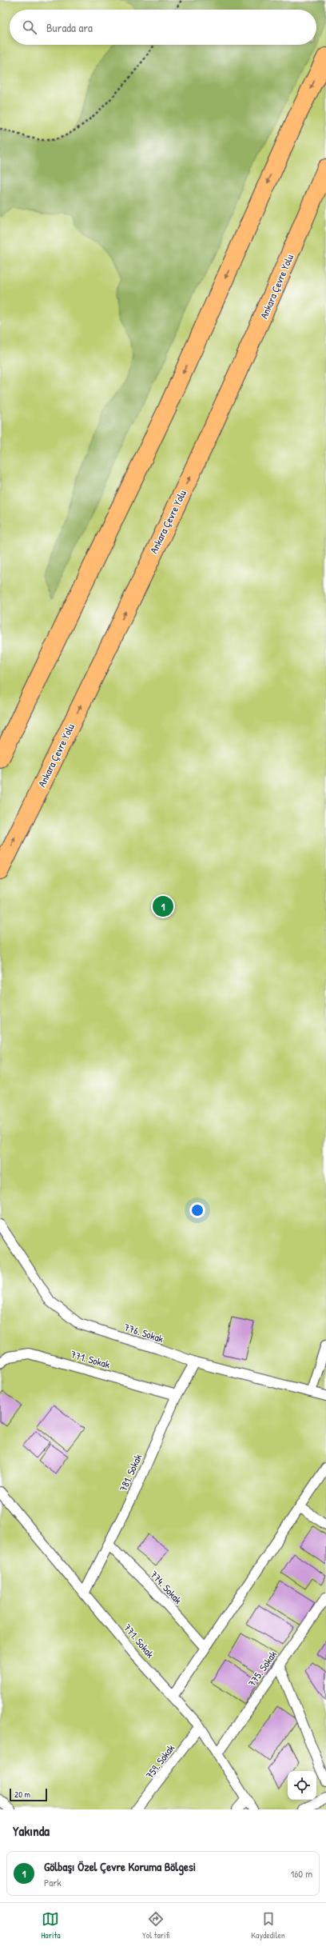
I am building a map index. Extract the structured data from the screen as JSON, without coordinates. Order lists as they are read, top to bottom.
{
  "streets": {
    "highway": ["Ankara Çevre Yolu"],
    "street": [
      "776. Sokak",
      "771. Sokak",
      "781. Sokak",
      "774. Sokak",
      "775. Sokak",
      "759. Sokak"
    ]
  },
  "crossings": [
    ["776. Sokak", "781. Sokak"],
    ["771. Sokak", "781. Sokak"],
    ["771. Sokak", "775. Sokak"],
    ["771. Sokak", "759. Sokak"],
    ["781. Sokak", "774. Sokak"]
  ],
  "scale_bar": "20 m",
  "page": {
    "search": "Burada ara",
    "pins": "1",
    "scale": "20 m",
    "heading": "Yakında",
    "list": [
      {
        "mark": "1",
        "name": "Gölbaşı Özel Çevre Koruma Bölgesi",
        "note": "Park",
        "value": "160 m"
      }
    ],
    "nav": ["Harita", "Yol tarifi", "Kaydedilen"]
  }
}
